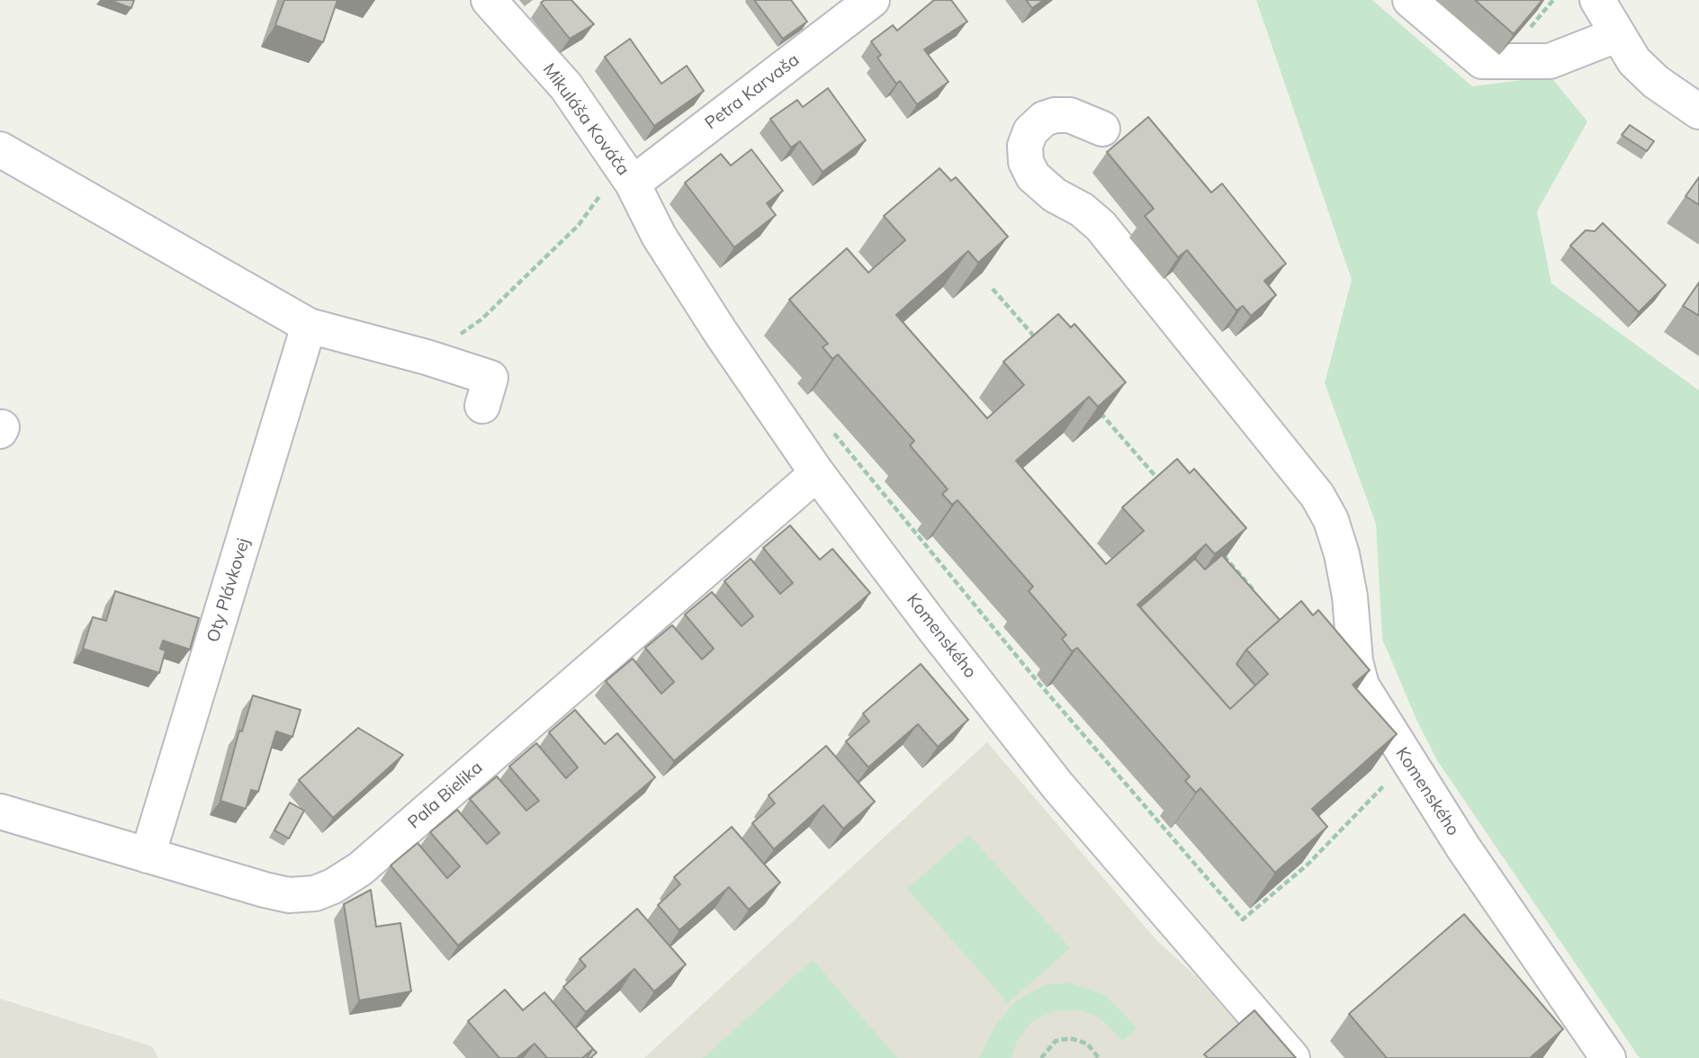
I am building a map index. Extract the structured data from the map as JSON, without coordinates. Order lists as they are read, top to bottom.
{
  "streets": {
    "street": [
      "Petra Karvaša",
      "Mikuláša Kováča",
      "Oty Plávkovej",
      "Komenského",
      "Paľa Bielika"
    ]
  },
  "crossings": [
    ["Petra Karvaša", "Mikuláša Kováča"],
    ["Petra Karvaša", "Komenského"],
    ["Mikuláša Kováča", "Komenského"],
    ["Oty Plávkovej", "Paľa Bielika"],
    ["Komenského", "Paľa Bielika"]
  ]
}
